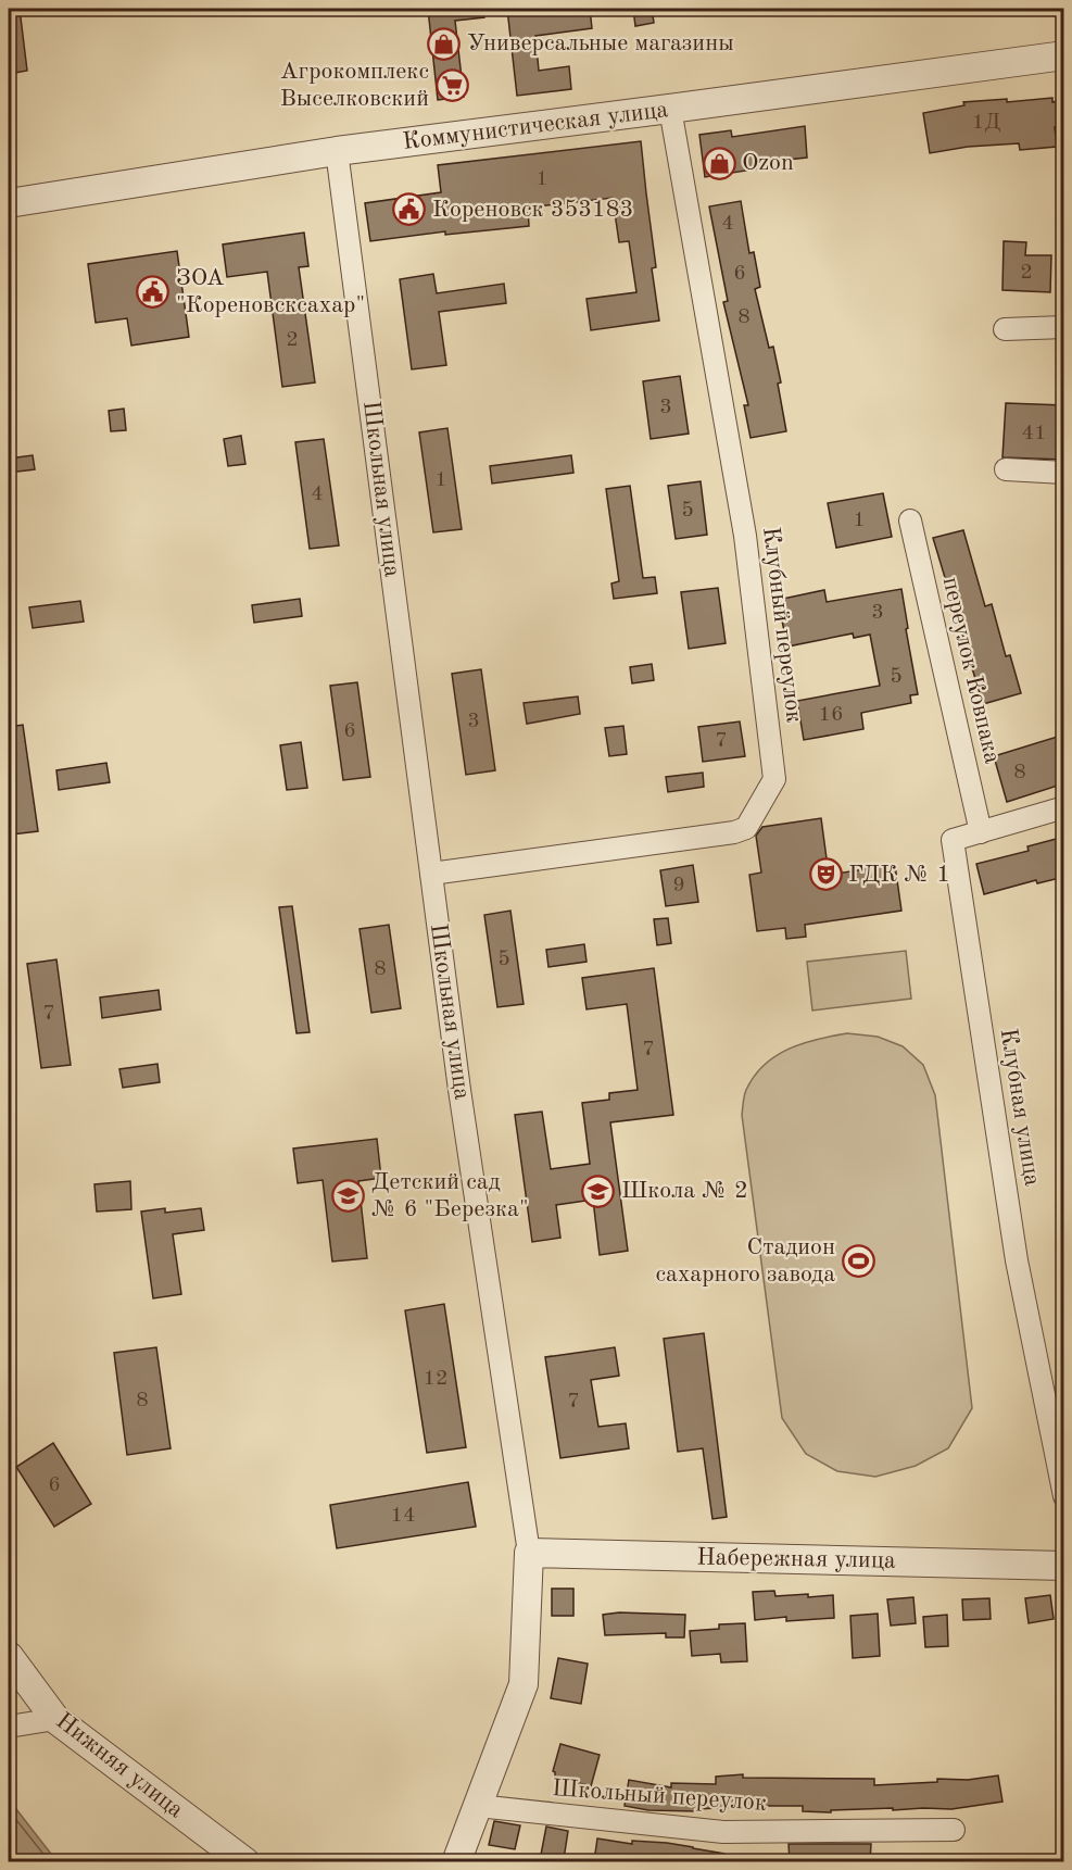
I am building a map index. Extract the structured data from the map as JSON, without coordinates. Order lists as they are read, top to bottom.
{
  "streets": {
    "street": [
      "Коммунистическая улица",
      "Школьная улица",
      "Клубный переулок",
      "переулок Ковпака",
      "Клубная улица",
      "Набережная улица",
      "Нижняя улица",
      "Школьный переулок"
    ]
  },
  "crossings": [
    ["Коммунистическая улица", "Школьная улица"],
    ["Коммунистическая улица", "Клубный переулок"],
    ["Школьная улица", "Клубный переулок"],
    ["Школьная улица", "Набережная улица"],
    ["Школьная улица", "Школьный переулок"],
    ["переулок Ковпака", "Клубная улица"]
  ],
  "places": {
    "shop": ["Универсальные магазины", "Ozon"],
    "supermarket": ["Агрокомплекс Выселковский"],
    "public building": ["Кореновск 353183", "ЗОА \"Кореновсксахар\""],
    "theatre": ["ГДК № 1"],
    "school or university": ["Школа № 2", "Детский сад № 6 \"Березка\""],
    "sports": ["Стадион сахарного завода"]
  },
  "house_numbers": [
    "1Д",
    "1",
    "4",
    "2",
    "6",
    "8",
    "2",
    "3",
    "41",
    "1",
    "4",
    "5",
    "1",
    "3",
    "5",
    "16",
    "3",
    "6",
    "7",
    "8",
    "9",
    "5",
    "8",
    "7",
    "7",
    "12",
    "8",
    "7",
    "6",
    "14"
  ]
}
